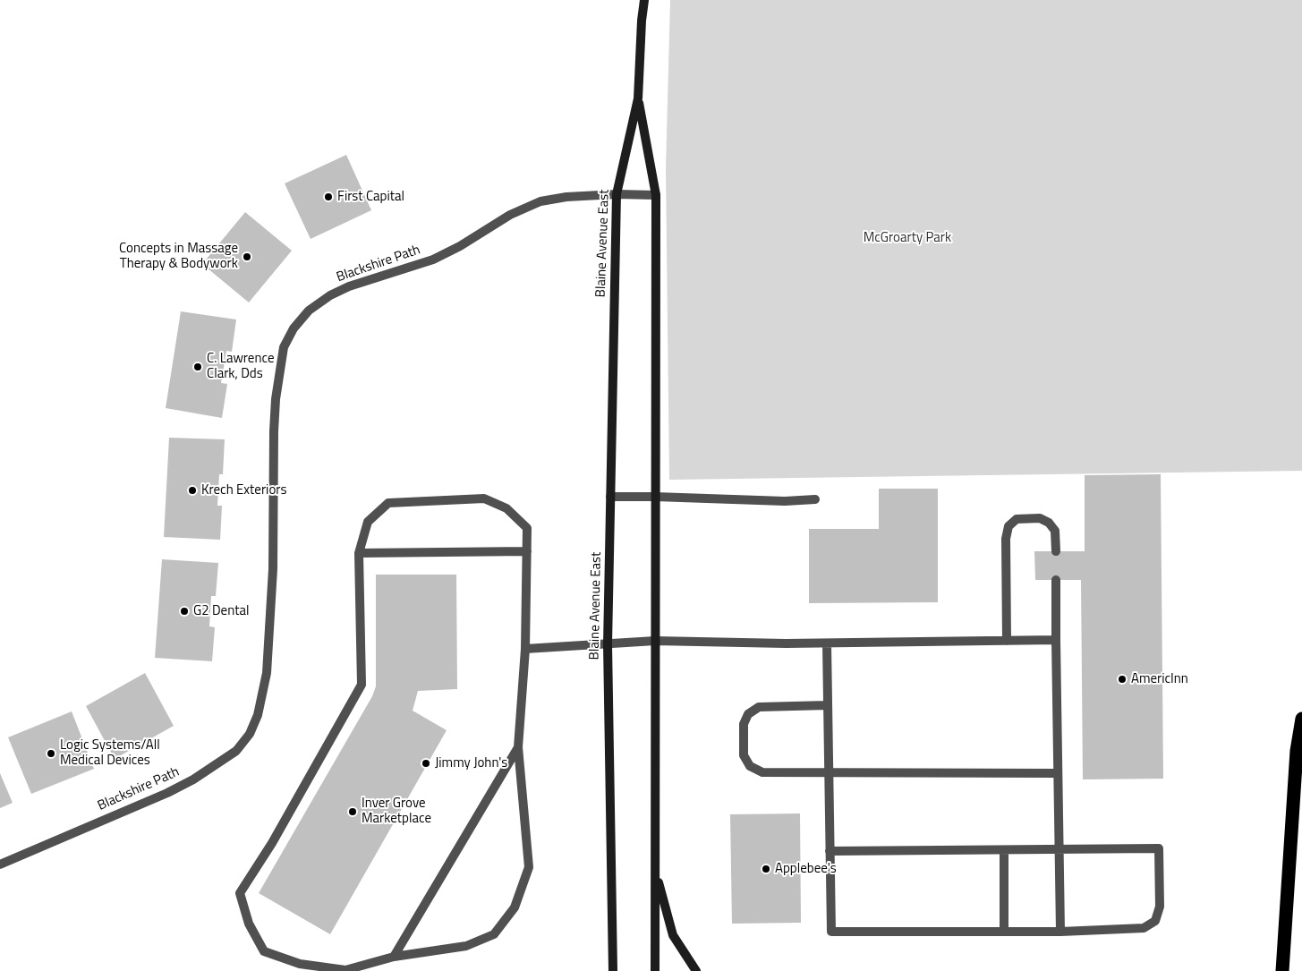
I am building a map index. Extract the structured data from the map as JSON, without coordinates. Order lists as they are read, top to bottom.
{
  "streets": {
    "street": ["Blaine Avenue East", "Blackshire Path"]
  },
  "crossings": [
    ["Blaine Avenue East", "Blackshire Path"]
  ],
  "parks": ["McGroarty Park"],
  "places": [
    "First Capital",
    "Concepts in Massage Therapy & Bodywork",
    "C. Lawrence Clark, Dds",
    "Krech Exteriors",
    "G2 Dental",
    "AmericInn",
    "Logic Systems/All Medical Devices",
    "Jimmy John's",
    "Inver Grove Marketplace",
    "Applebee's"
  ]
}
